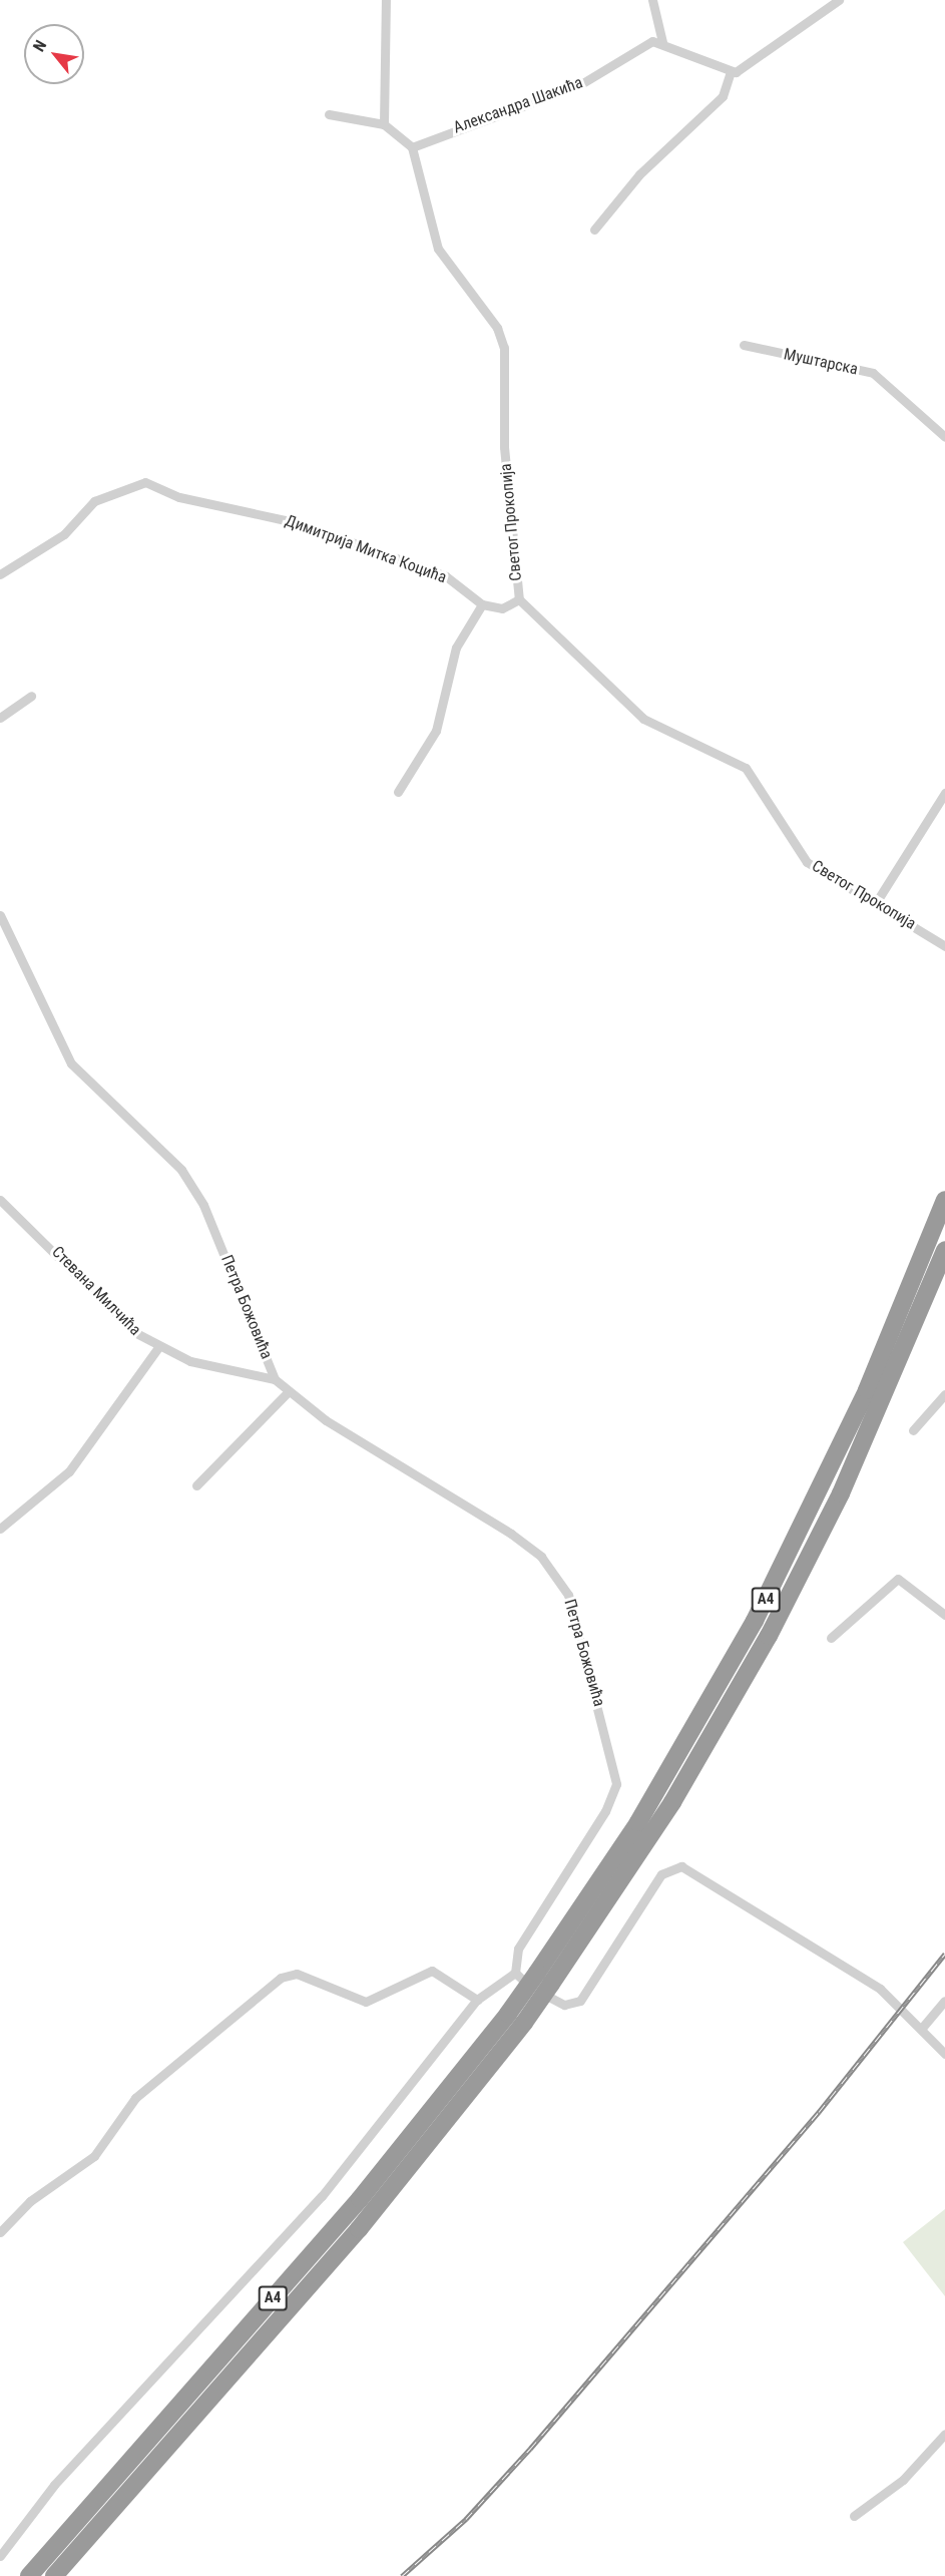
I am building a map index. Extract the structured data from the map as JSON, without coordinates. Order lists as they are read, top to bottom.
{
  "streets": {
    "highway": ["A4"],
    "street": [
      "Александра Шакића",
      "Муштарска",
      "Светог Прокопија",
      "Димитрија Митка Коцића",
      "Стевана Милчића",
      "Петра Божовића"
    ]
  },
  "crossings": [
    ["Александра Шакића", "Светог Прокопија"],
    ["Стевана Милчића", "Петра Божовића"]
  ],
  "north": "top left"
}
